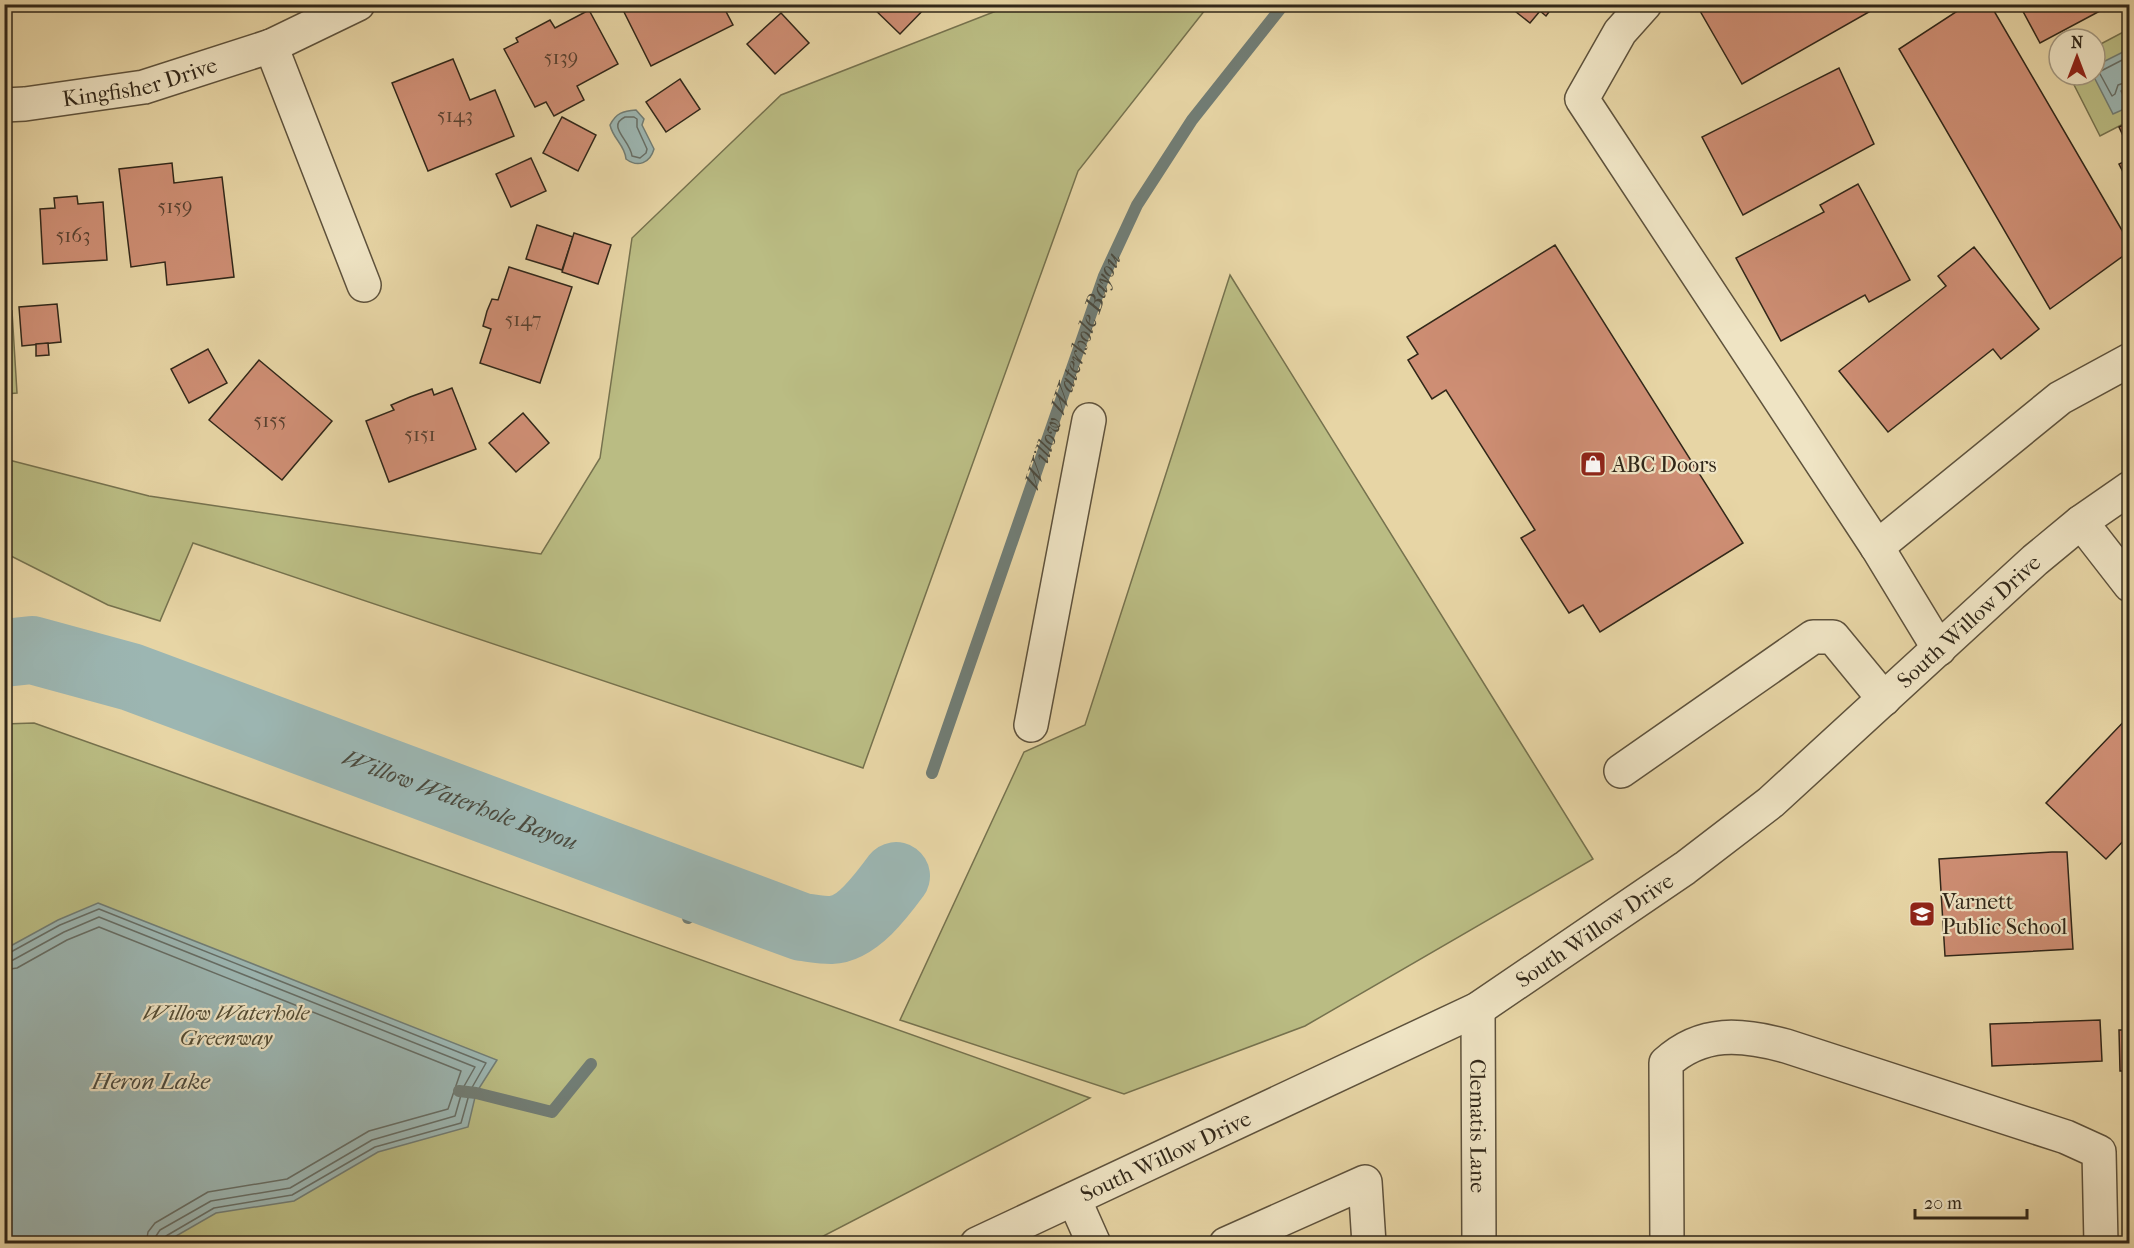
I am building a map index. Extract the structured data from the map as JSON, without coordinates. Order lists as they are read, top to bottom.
{
  "streets": {
    "street": ["Kingfisher Drive", "South Willow Drive", "Clematis Lane"]
  },
  "crossings": [
    ["South Willow Drive", "Clematis Lane"]
  ],
  "water": ["Willow Waterhole Bayou", "Heron Lake"],
  "parks": ["Willow Waterhole Greenway"],
  "places": {
    "shop": ["ABC Doors"],
    "school or university": ["Varnett Public School"]
  },
  "house_numbers": [
    "5139",
    "5143",
    "5159",
    "5163",
    "5147",
    "5155",
    "5151"
  ],
  "scale_bar": "20 m",
  "north": "top"
}
